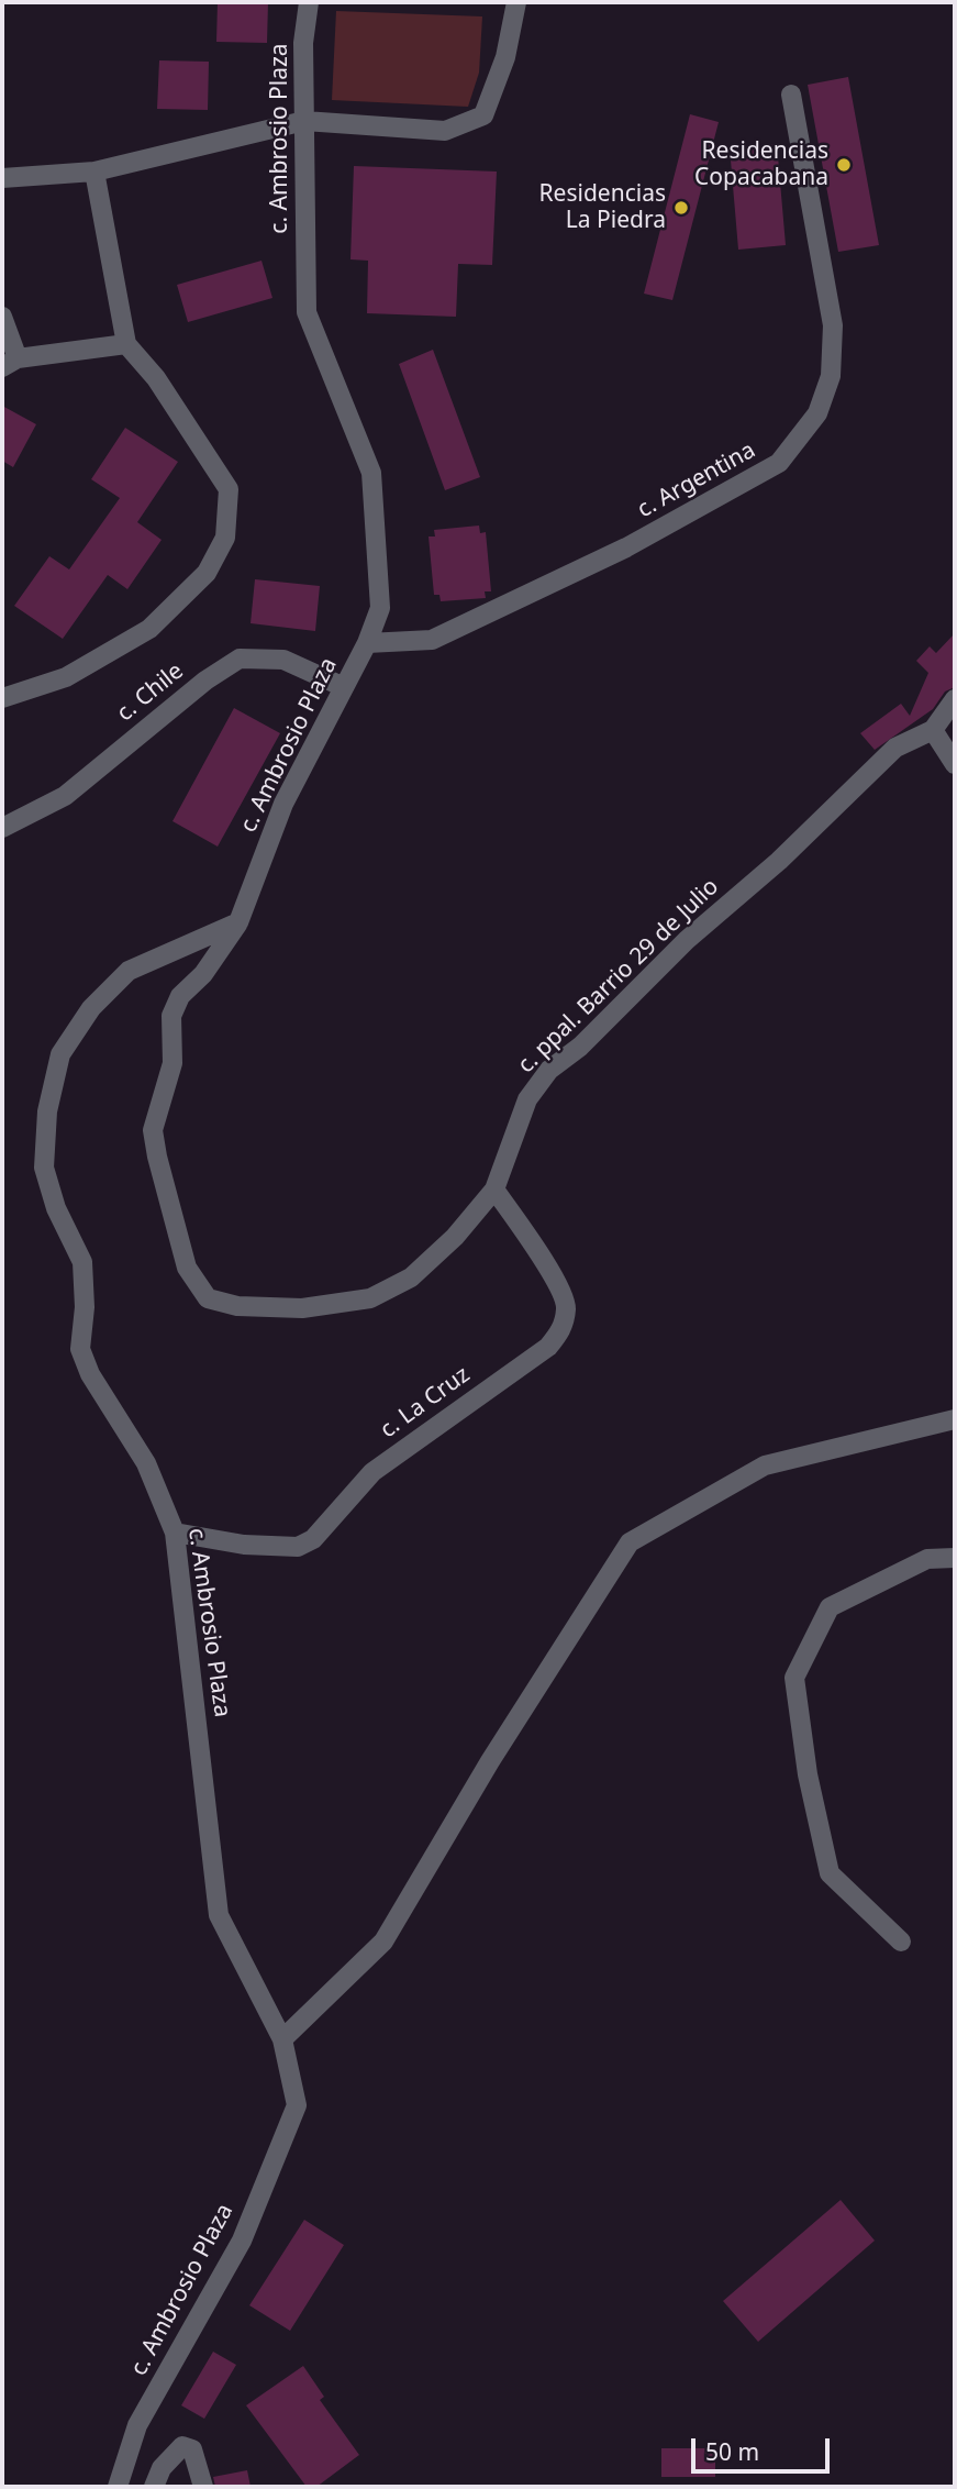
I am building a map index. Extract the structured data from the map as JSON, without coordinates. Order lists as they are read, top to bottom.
{
  "streets": {
    "street": [
      "c. Ambrosio Plaza",
      "c. Argentina",
      "c. Chile",
      "c. ppal. Barrio 29 de Julio",
      "c. La Cruz"
    ]
  },
  "crossings": [
    ["c. Ambrosio Plaza", "c. Argentina"],
    ["c. Ambrosio Plaza", "c. Chile"],
    ["c. Ambrosio Plaza", "c. ppal. Barrio 29 de Julio"],
    ["c. Ambrosio Plaza", "c. La Cruz"],
    ["c. ppal. Barrio 29 de Julio", "c. La Cruz"]
  ],
  "places": ["Residencias Copacabana", "Residencias La Piedra"],
  "scale_bar": "50 m"
}
